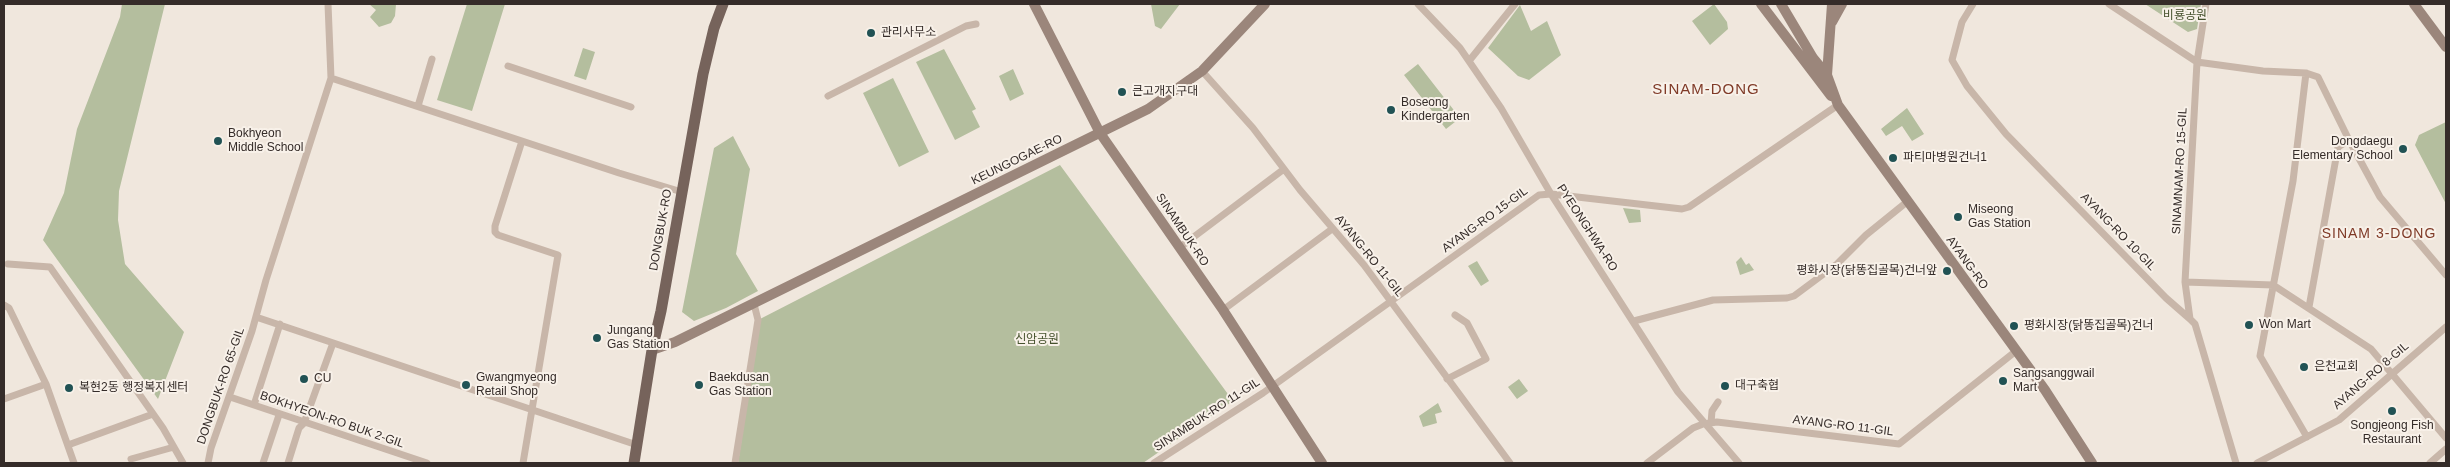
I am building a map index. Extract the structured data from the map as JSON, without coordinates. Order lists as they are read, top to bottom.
{
  "streets": {
    "main road": [
      "KEUNGOGAE-RO",
      "DONGBUK-RO",
      "SINAMBUK-RO",
      "AYANG-RO"
    ],
    "street": [
      "SINAMNAM-RO 15-GIL",
      "AYANG-RO 15-GIL",
      "PYEONGHWA-RO",
      "AYANG-RO 10-GIL",
      "AYANG-RO 11-GIL",
      "AYANG-RO 8-GIL",
      "DONGBUK-RO 65-GIL",
      "SINAMBUK-RO 11-GIL",
      "BOKHYEON-RO BUK 2-GIL"
    ]
  },
  "crossings": [
    ["KEUNGOGAE-RO", "DONGBUK-RO"],
    ["KEUNGOGAE-RO", "SINAMBUK-RO"],
    ["KEUNGOGAE-RO", "AYANG-RO 11-GIL"],
    ["SINAMNAM-RO 15-GIL", "AYANG-RO 10-GIL"],
    ["AYANG-RO 15-GIL", "PYEONGHWA-RO"],
    ["AYANG-RO 15-GIL", "SINAMBUK-RO"],
    ["AYANG-RO 15-GIL", "AYANG-RO 11-GIL"],
    ["AYANG-RO 15-GIL", "AYANG-RO"],
    ["AYANG-RO 15-GIL", "SINAMBUK-RO 11-GIL"],
    ["PYEONGHWA-RO", "AYANG-RO 11-GIL"],
    ["SINAMBUK-RO", "SINAMBUK-RO 11-GIL"],
    ["AYANG-RO 11-GIL", "AYANG-RO"],
    ["DONGBUK-RO 65-GIL", "BOKHYEON-RO BUK 2-GIL"]
  ],
  "districts": ["SINAM-DONG", "SINAM 3-DONG"],
  "parks": ["비룡공원", "신암공원"],
  "places": [
    "관리사무소",
    "큰고개지구대",
    "Boseong Kindergarten",
    "Bokhyeon Middle School",
    "Dongdaegu Elementary School",
    "파티마병원건너1",
    "Miseong Gas Station",
    "평화시장(닭똥집골목)건너앞",
    "Won Mart",
    "평화시장(닭똥집골목)건너",
    "Jungang Gas Station",
    "은천교회",
    "CU",
    "Sangsanggwail Mart",
    "Gwangmyeong Retail Shop",
    "Baekdusan Gas Station",
    "대구축협",
    "복현2동 행정복지센터",
    "Songjeong Fish Restaurant"
  ]
}
